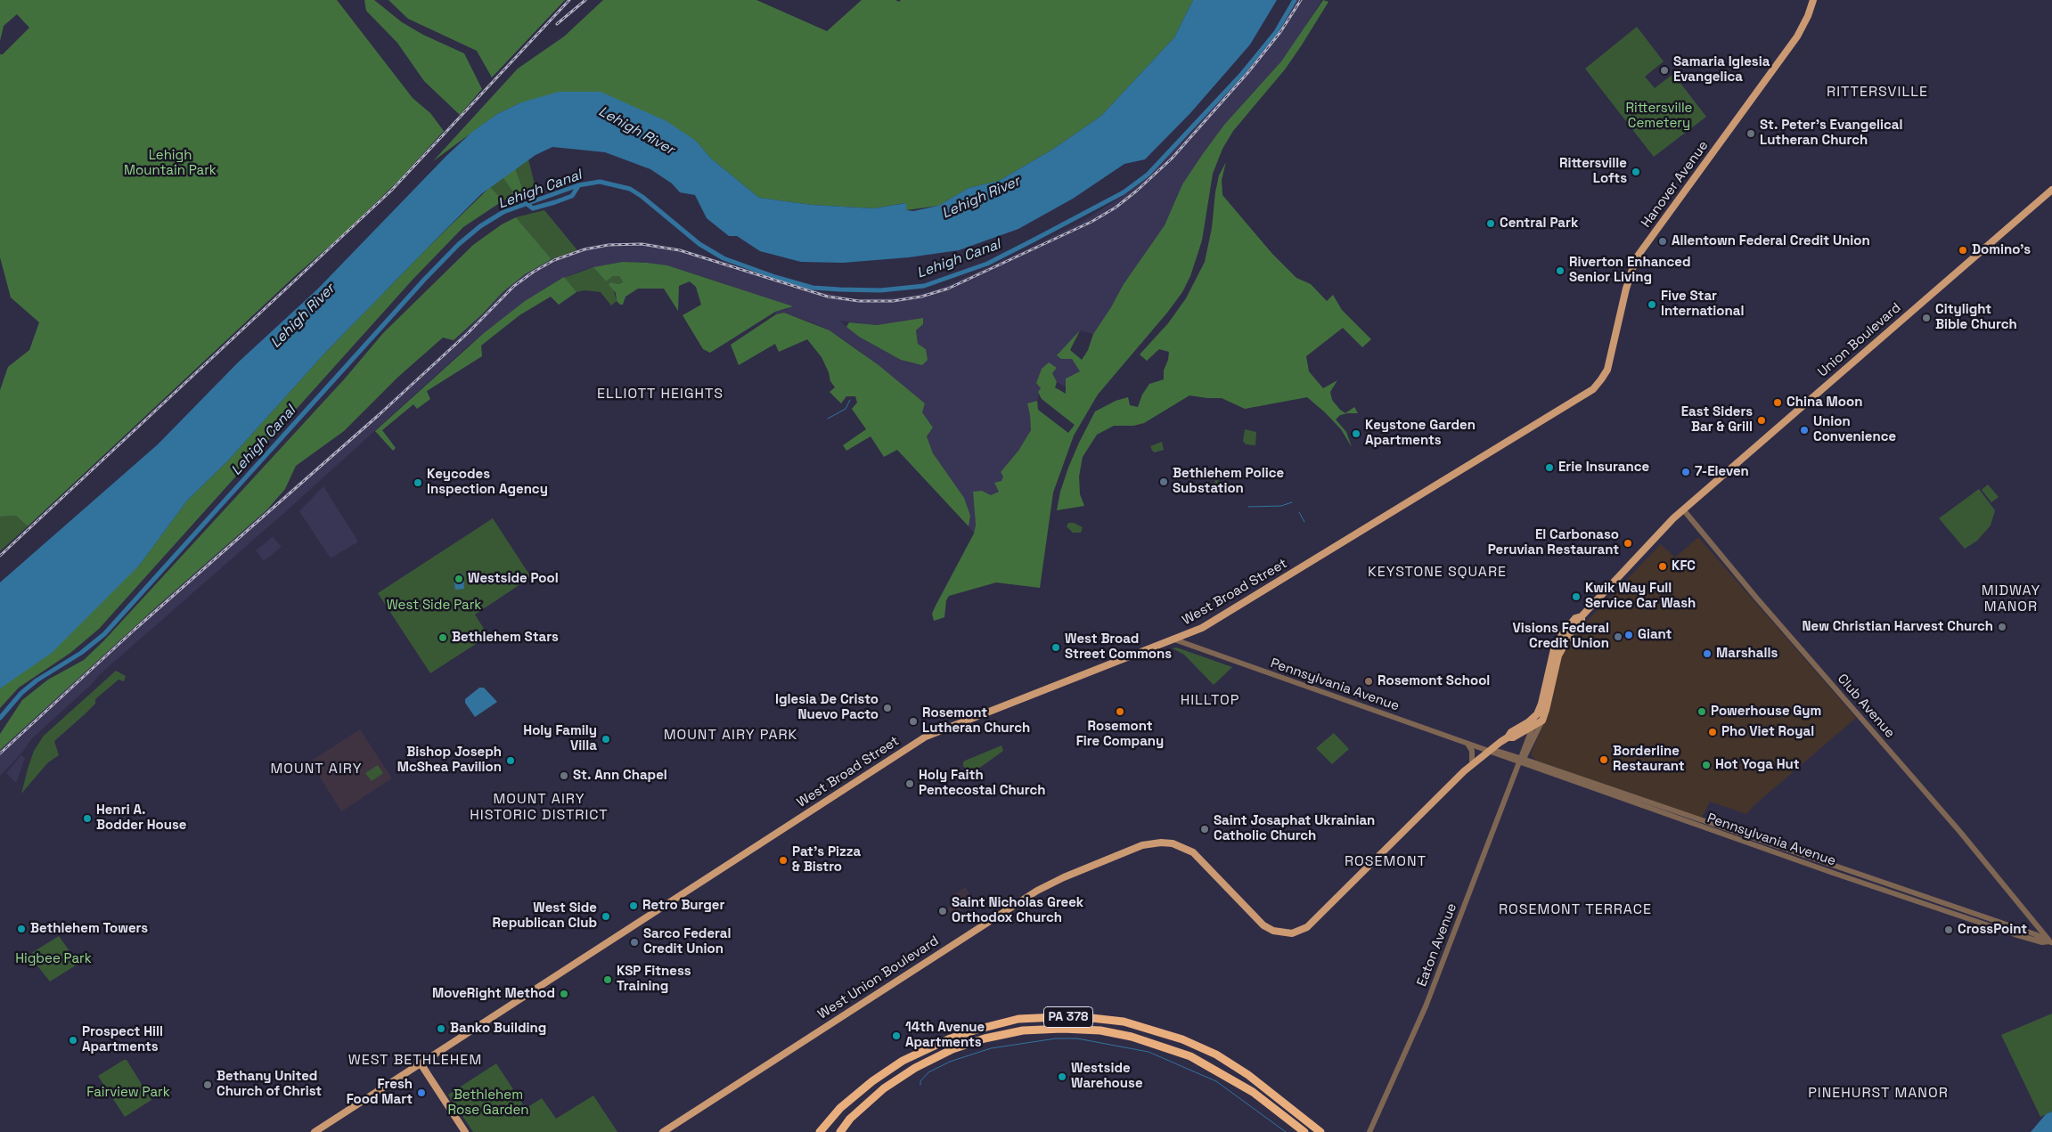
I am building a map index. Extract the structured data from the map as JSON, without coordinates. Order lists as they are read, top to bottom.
{
  "streets": {
    "highway": ["PA 378"],
    "main road": [
      "Hanover Avenue",
      "Union Boulevard",
      "West Broad Street",
      "West Union Boulevard"
    ],
    "street": ["Pennsylvania Avenue", "Club Avenue", "Eaton Avenue"]
  },
  "crossings": [
    ["Hanover Avenue", "West Broad Street"],
    ["Union Boulevard", "Club Avenue"],
    ["West Broad Street", "Pennsylvania Avenue"],
    ["Pennsylvania Avenue", "Club Avenue"],
    ["Pennsylvania Avenue", "Eaton Avenue"],
    ["Pennsylvania Avenue", "West Union Boulevard"],
    ["Eaton Avenue", "West Union Boulevard"]
  ],
  "districts": [
    "RITTERSVILLE",
    "ELLIOTT HEIGHTS",
    "KEYSTONE SQUARE",
    "MIDWAY MANOR",
    "HILLTOP",
    "MOUNT AIRY PARK",
    "MOUNT AIRY",
    "MOUNT AIRY HISTORIC DISTRICT",
    "ROSEMONT",
    "ROSEMONT TERRACE",
    "WEST BETHLEHEM",
    "PINEHURST MANOR"
  ],
  "water": ["Lehigh River", "Lehigh Canal"],
  "parks": [
    "Rittersville Cemetery",
    "Lehigh Mountain Park",
    "West Side Park",
    "Higbee Park",
    "Fairview Park",
    "Bethlehem Rose Garden"
  ],
  "places": [
    "Samaria Iglesia Evangelica",
    "St. Peter's Evangelical Lutheran Church",
    "Rittersville Lofts",
    "Central Park",
    "Allentown Federal Credit Union",
    "Domino's",
    "Riverton Enhanced Senior Living",
    "Five Star International",
    "Citylight Bible Church",
    "China Moon",
    "East Siders Bar & Grill",
    "Union Convenience",
    "Keystone Garden Apartments",
    "Erie Insurance",
    "7-Eleven",
    "Bethlehem Police Substation",
    "Keycodes Inspection Agency",
    "El Carbonaso Peruvian Restaurant",
    "KFC",
    "Westside Pool",
    "Kwik Way Full Service Car Wash",
    "New Christian Harvest Church",
    "Giant",
    "Visions Federal Credit Union",
    "Bethlehem Stars",
    "West Broad Street Commons",
    "Marshalls",
    "Rosemont School",
    "Iglesia De Cristo Nuevo Pacto",
    "Rosemont Fire Company",
    "Powerhouse Gym",
    "Rosemont Lutheran Church",
    "Pho Viet Royal",
    "Holy Family Villa",
    "Borderline Restaurant",
    "Bishop Joseph McShea Pavilion",
    "Hot Yoga Hut",
    "St. Ann Chapel",
    "Holy Faith Pentecostal Church",
    "Henri A. Bodder House",
    "Saint Josaphat Ukrainian Catholic Church",
    "Pat's Pizza & Bistro",
    "Retro Burger",
    "Saint Nicholas Greek Orthodox Church",
    "West Side Republican Club",
    "Bethlehem Towers",
    "CrossPoint",
    "Sarco Federal Credit Union",
    "KSP Fitness Training",
    "MoveRight Method",
    "Banko Building",
    "14th Avenue Apartments",
    "Prospect Hill Apartments",
    "Westside Warehouse",
    "Bethany United Church of Christ",
    "Fresh Food Mart"
  ]
}
